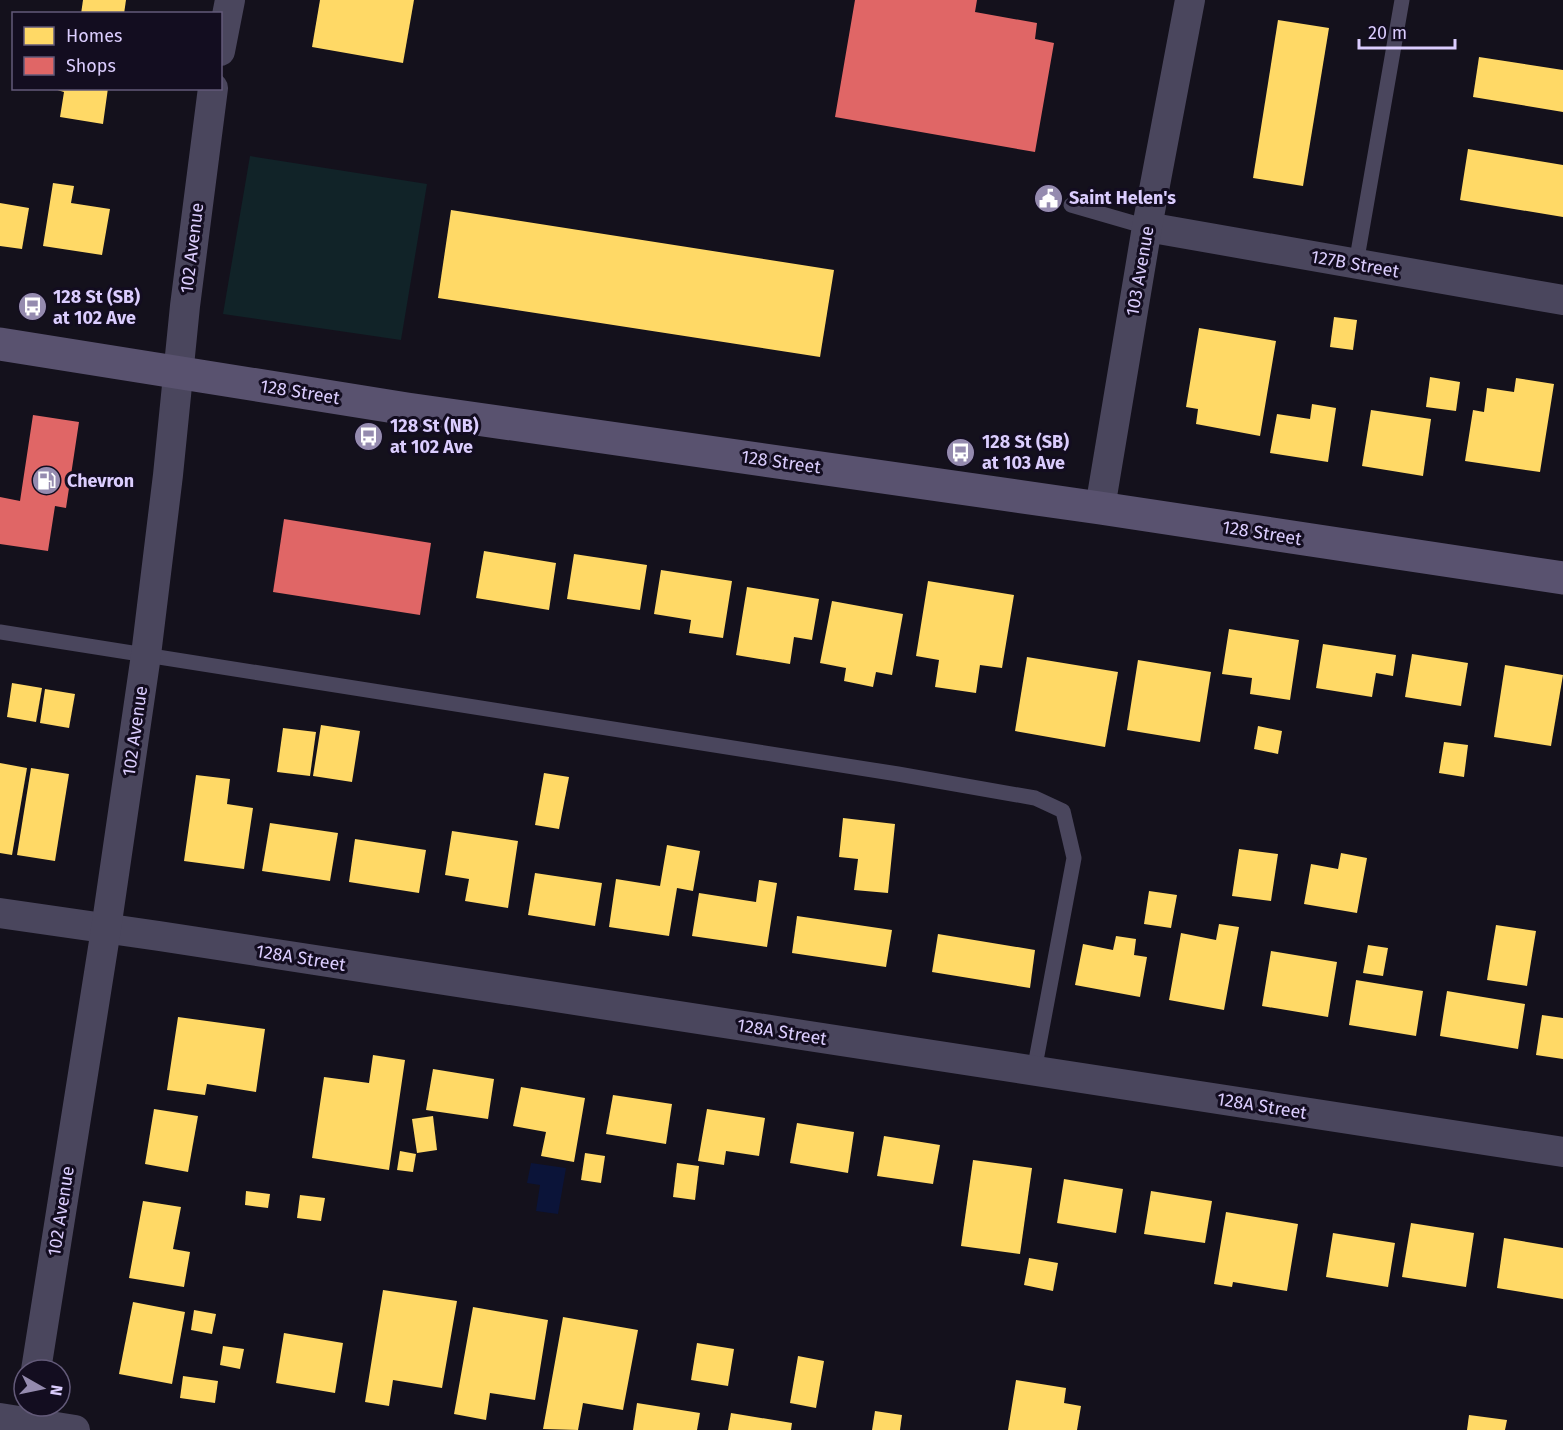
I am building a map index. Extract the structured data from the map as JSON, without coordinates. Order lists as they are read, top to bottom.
{
  "streets": {
    "main road": ["128 Street"],
    "street": [
      "102 Avenue",
      "127B Street",
      "103 Avenue",
      "128A Street"
    ]
  },
  "crossings": [
    ["102 Avenue", "128 Street"],
    ["102 Avenue", "128A Street"],
    ["127B Street", "103 Avenue"],
    ["103 Avenue", "128 Street"]
  ],
  "places": {
    "public building": ["Saint Helen's"],
    "bus stop": ["128 St (SB) at 102 Ave", "128 St (NB) at 102 Ave", "128 St (SB) at 103 Ave"],
    "fuel station": ["Chevron"]
  },
  "legend": ["Homes", "Shops"],
  "scale_bar": "20 m",
  "north": "right"
}
